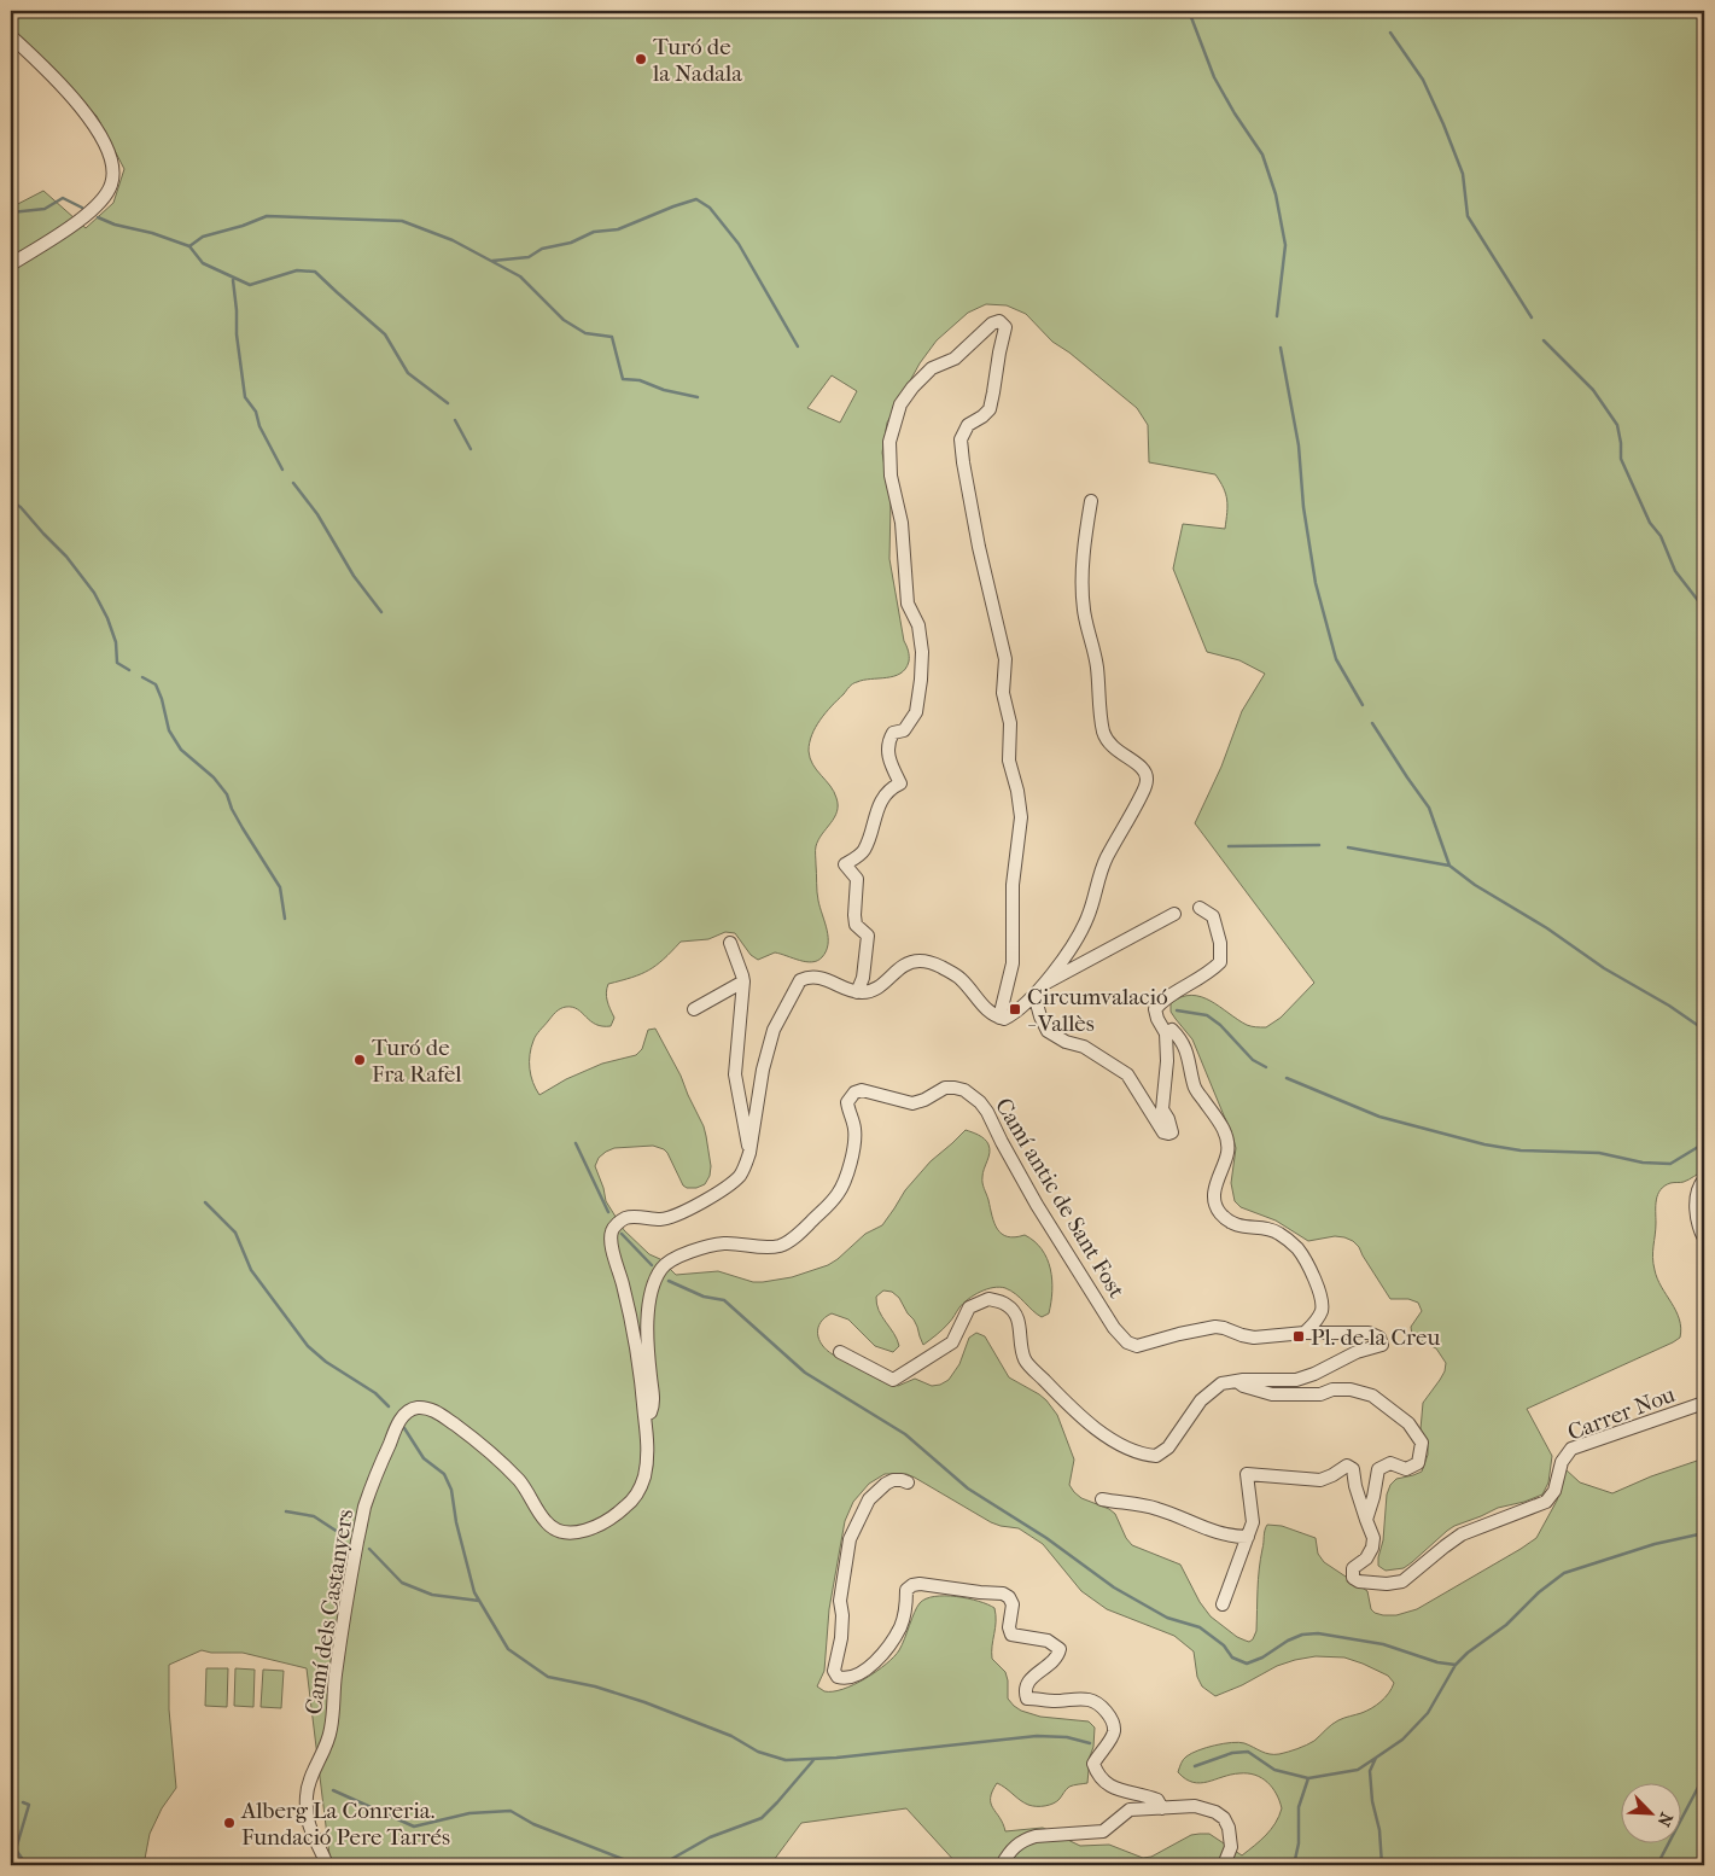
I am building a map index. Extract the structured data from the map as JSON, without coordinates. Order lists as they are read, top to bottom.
{
  "streets": {
    "street": ["Camí antic de Sant Fost", "Carrer Nou", "Camí dels Castanyers"]
  },
  "crossings": [
    ["Camí antic de Sant Fost", "Camí dels Castanyers"]
  ],
  "places": {
    "other": ["Turó de la Nadala", "Turó de Fra Rafel", "Alberg La Conreria. Fundació Pere Tarrés"],
    "transit": ["Circumvalació - Vallès", "Pl. de la Creu"]
  },
  "north": "bottom right"
}
